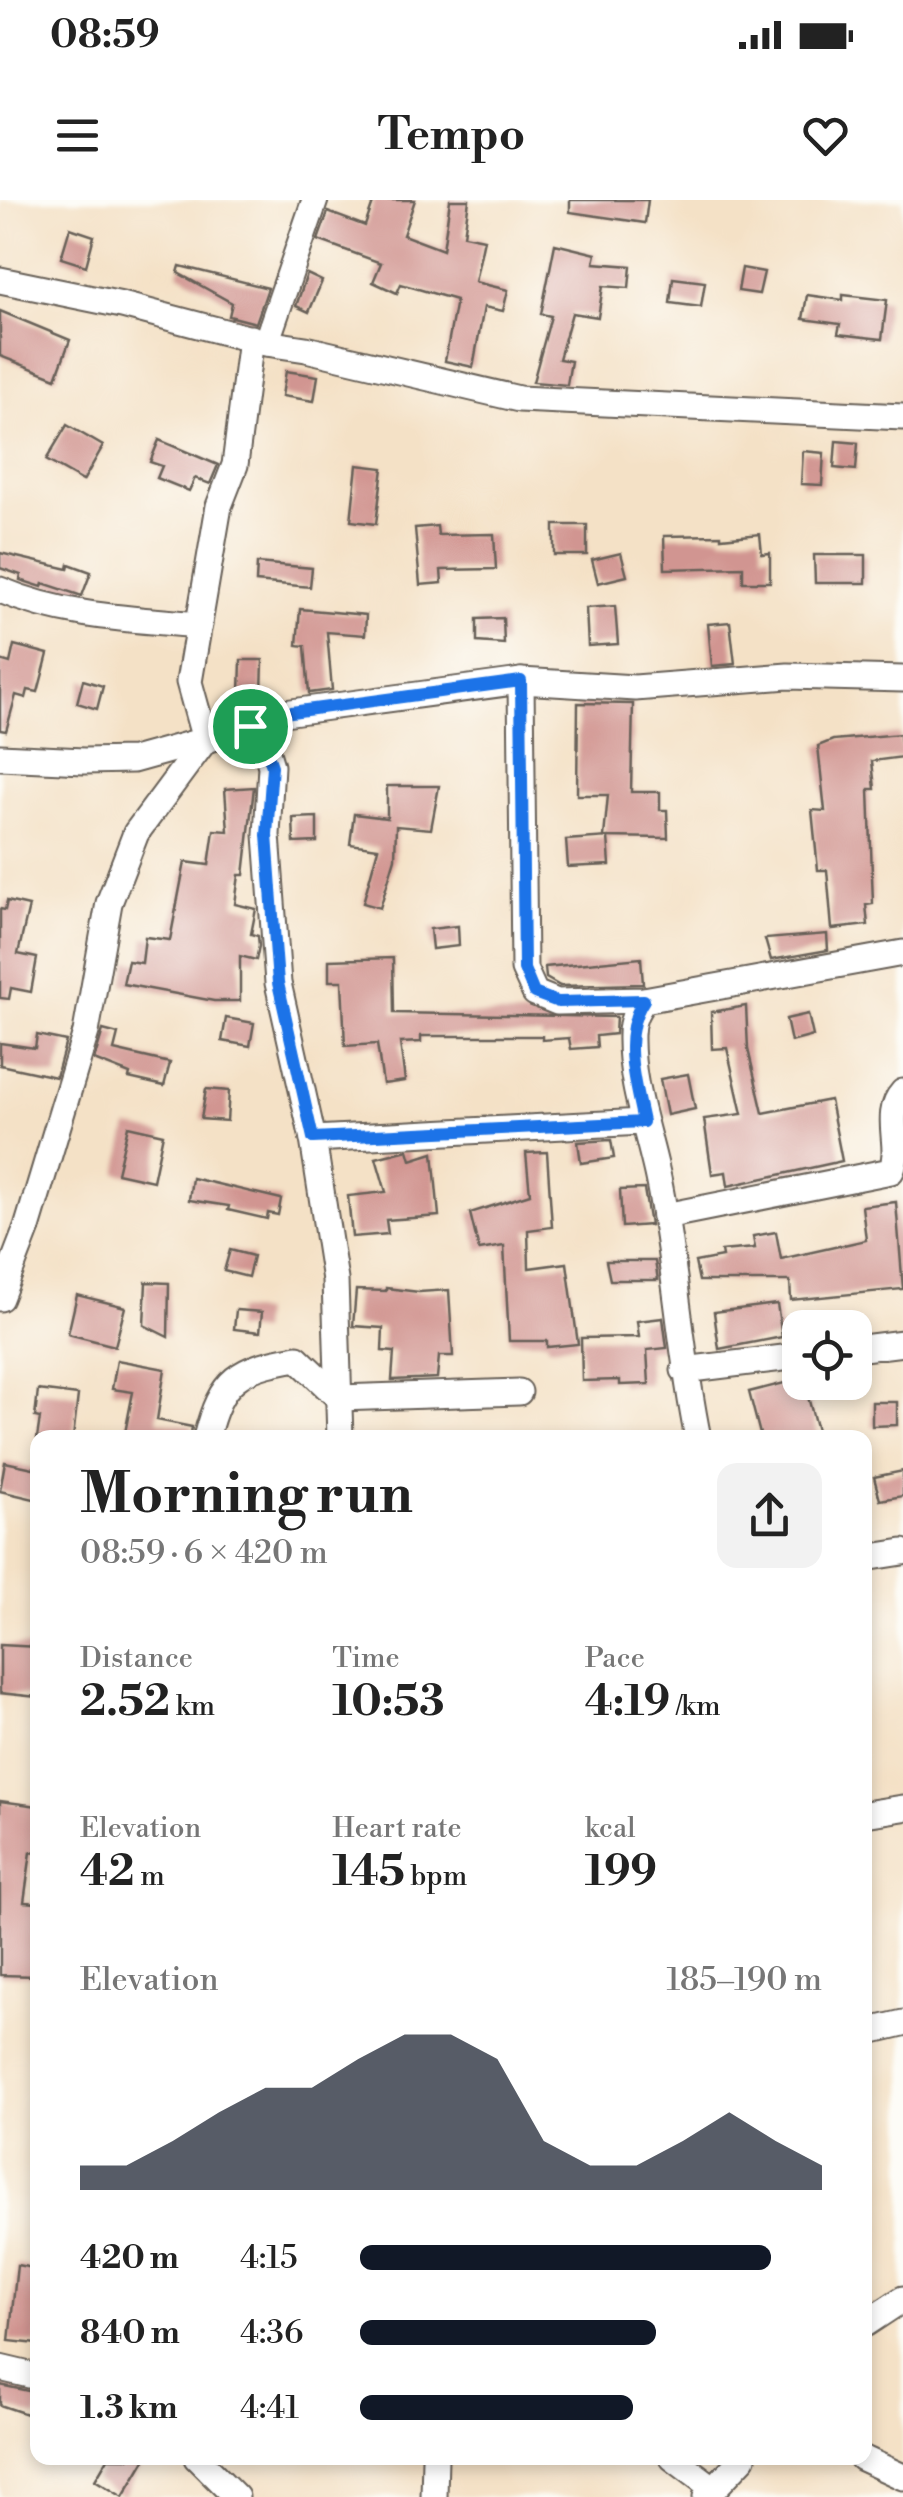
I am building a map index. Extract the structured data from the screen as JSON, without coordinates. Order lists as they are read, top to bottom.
{
  "page": {
    "status": "08:59",
    "header": "Tempo",
    "heading": ["Morning run", "08:59 · 6 × 420 m"],
    "stats": [
      ["Distance", "2.52 km"],
      ["Time", "10:53"],
      ["Pace", "4:19 /km"],
      ["Elevation", "42 m"],
      ["Heart rate", "145 bpm"],
      ["kcal", "199"]
    ],
    "chart": ["Elevation", "185–190 m"],
    "list": [
      {
        "name": "420 m",
        "note": "4:15"
      },
      {
        "name": "840 m",
        "note": "4:36"
      },
      {
        "name": "1.3 km",
        "note": "4:41"
      }
    ]
  }
}
